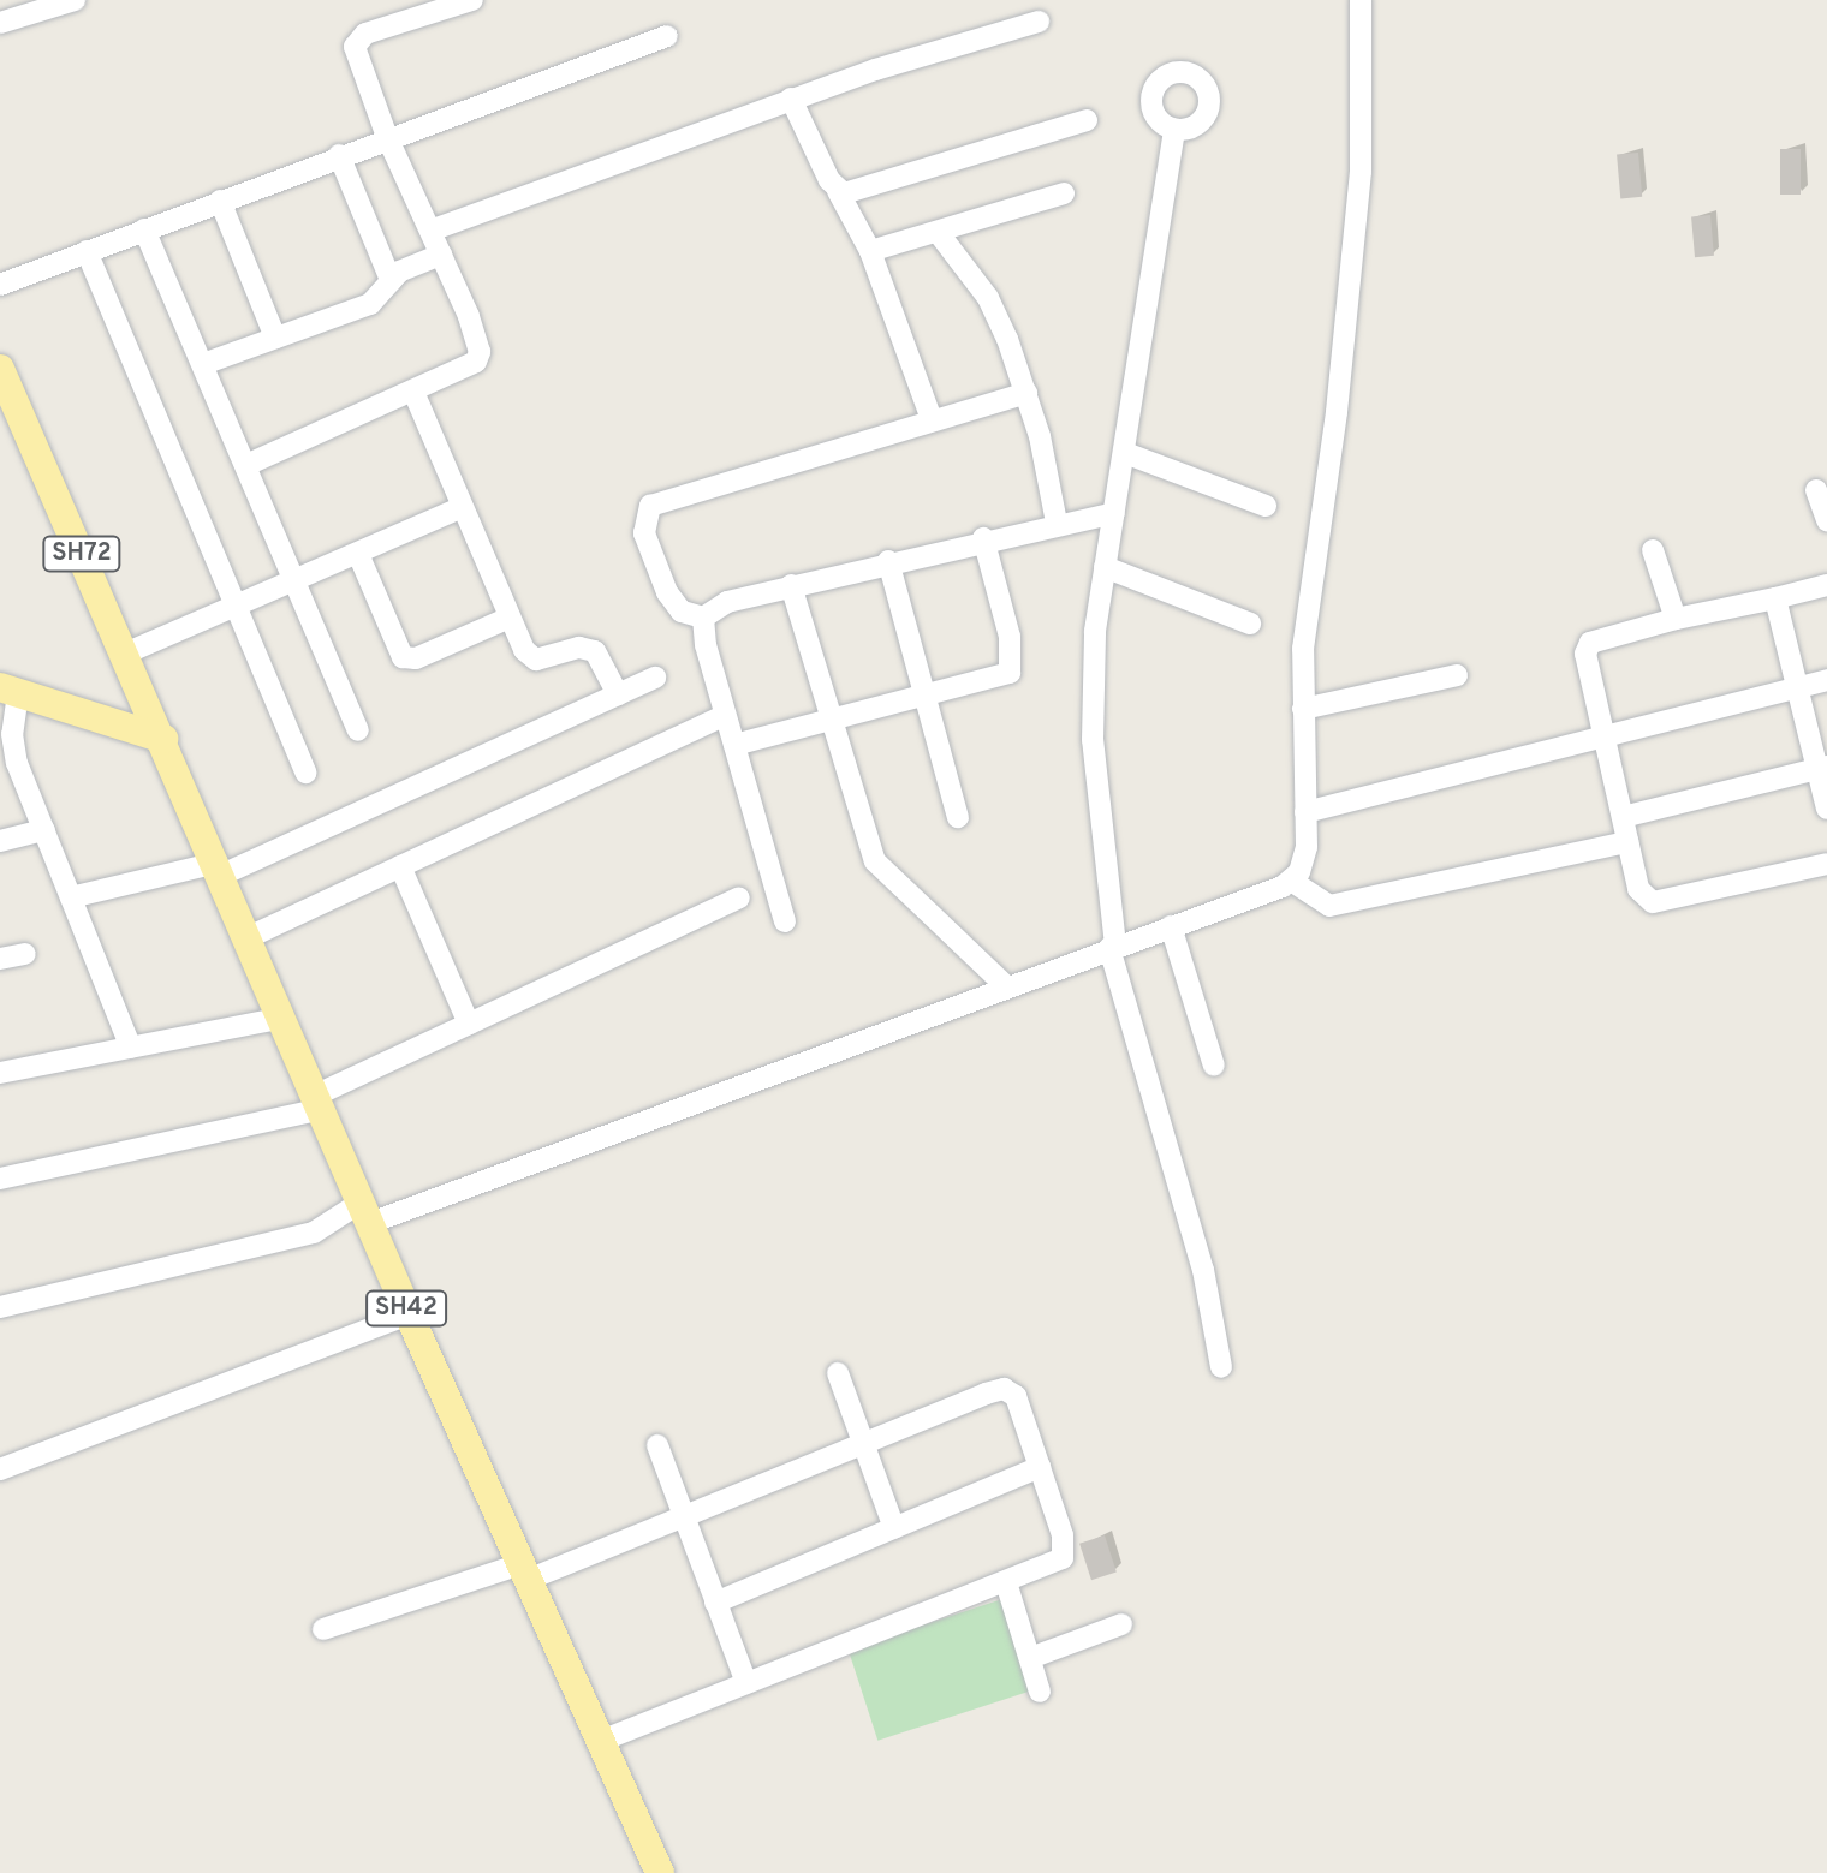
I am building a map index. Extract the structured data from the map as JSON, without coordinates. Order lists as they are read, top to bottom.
{
  "streets": {
    "main road": ["SH72", "SH42"]
  },
  "crossings": [
    ["SH72", "SH42"]
  ]
}
